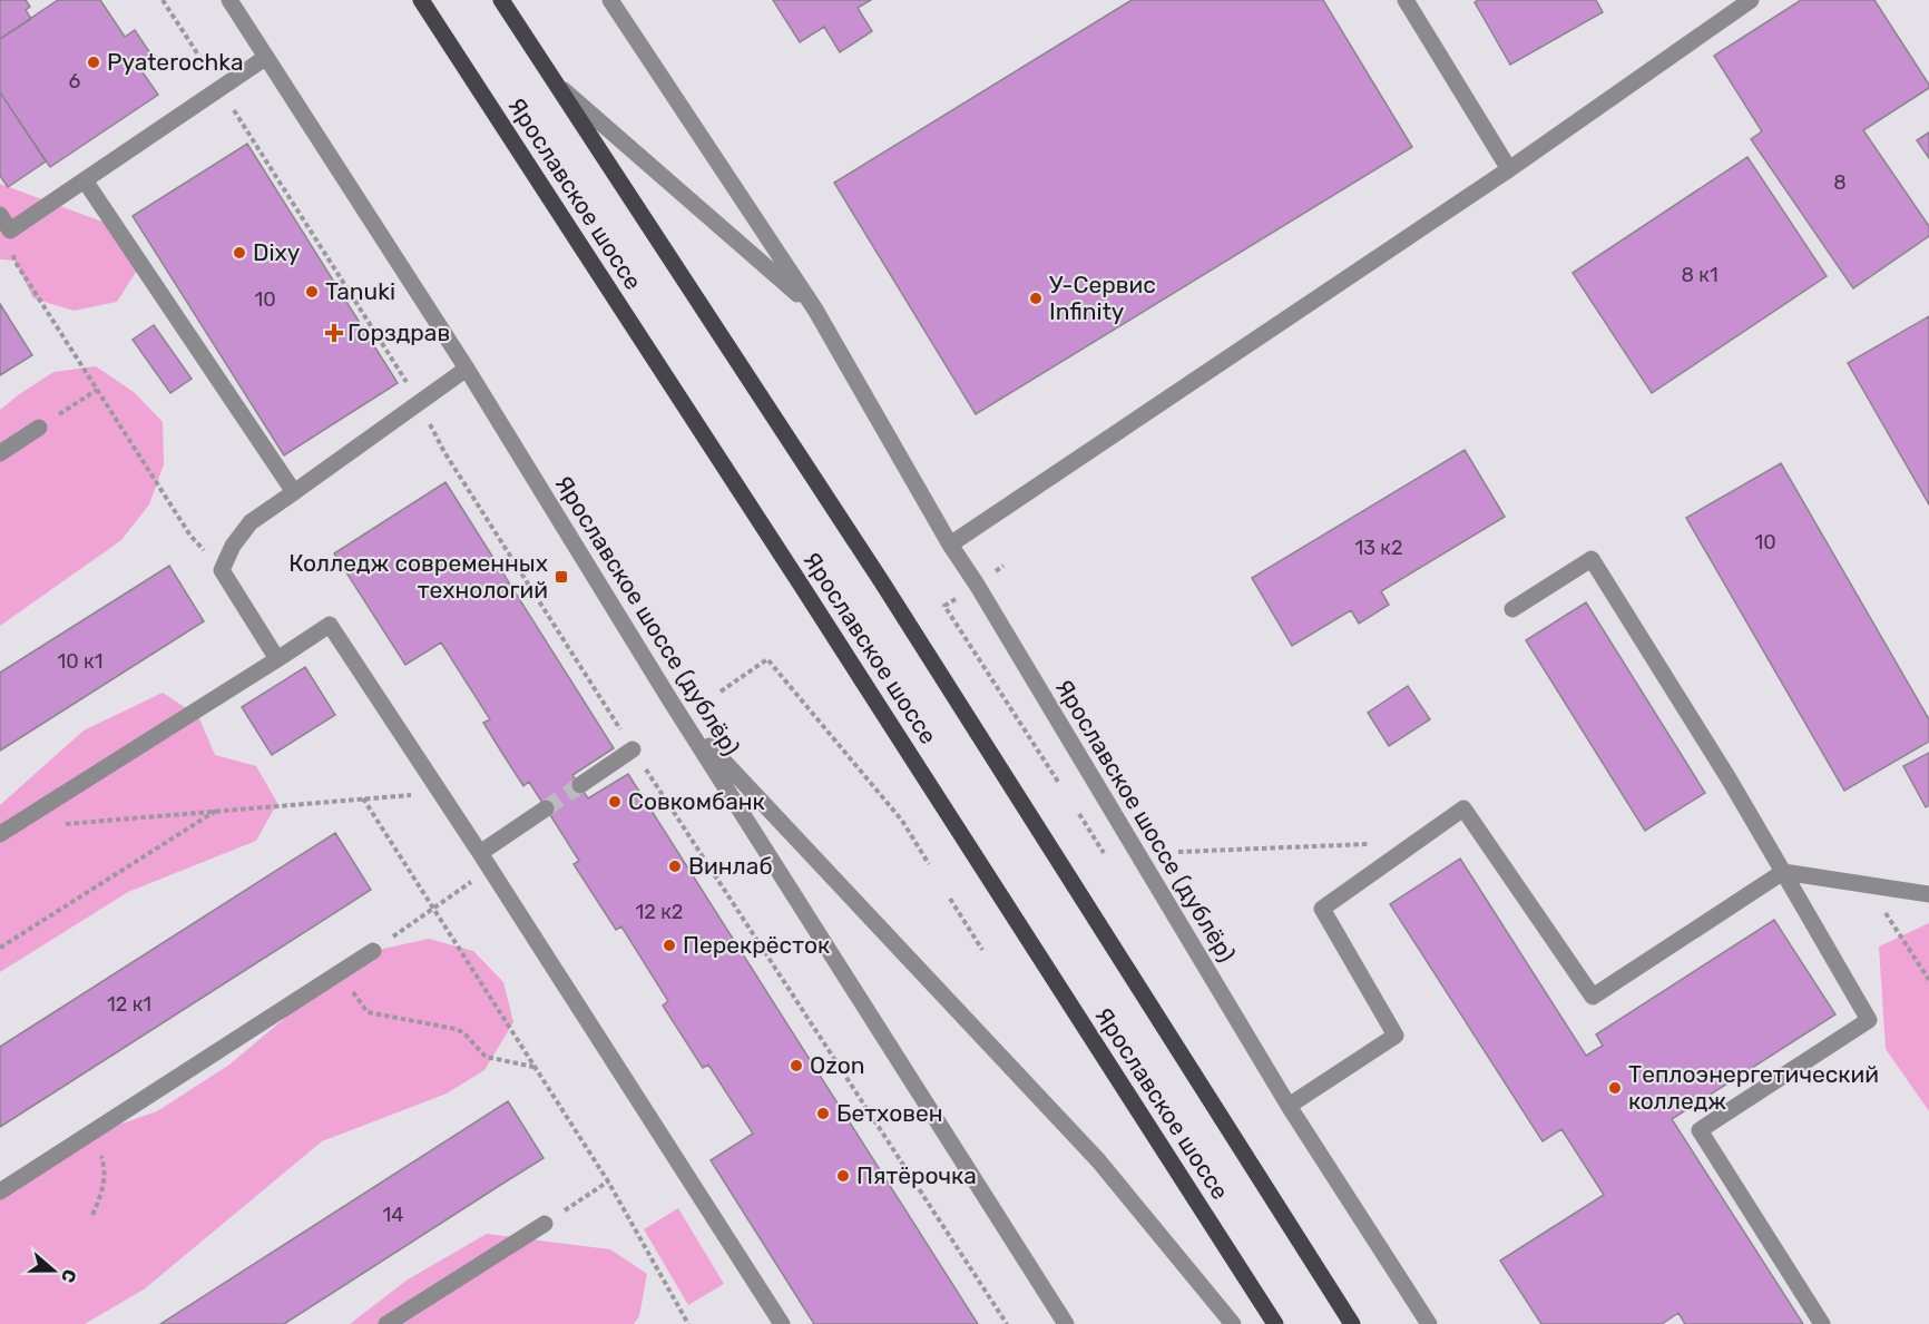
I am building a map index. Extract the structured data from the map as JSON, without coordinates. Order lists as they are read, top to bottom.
{
  "streets": {
    "main road": ["Ярославское шоссе"],
    "street": ["Ярославское шоссе (дублёр)"]
  },
  "places": {
    "other": [
      "Pyaterochka",
      "Dixy",
      "Tanuki",
      "У-Сервис Infinity",
      "Совкомбанк",
      "Винлаб",
      "Перекрёсток",
      "Ozon",
      "Теплоэнергетический колледж",
      "Бетховен",
      "Пятёрочка"
    ],
    "health": ["Горздрав"],
    "transit": ["Колледж современных технологий"]
  },
  "house_numbers": [
    "6",
    "8",
    "8 к1",
    "10",
    "10",
    "13 к2",
    "10 к1",
    "12 к2",
    "12 к1",
    "14"
  ],
  "north": "right"
}
